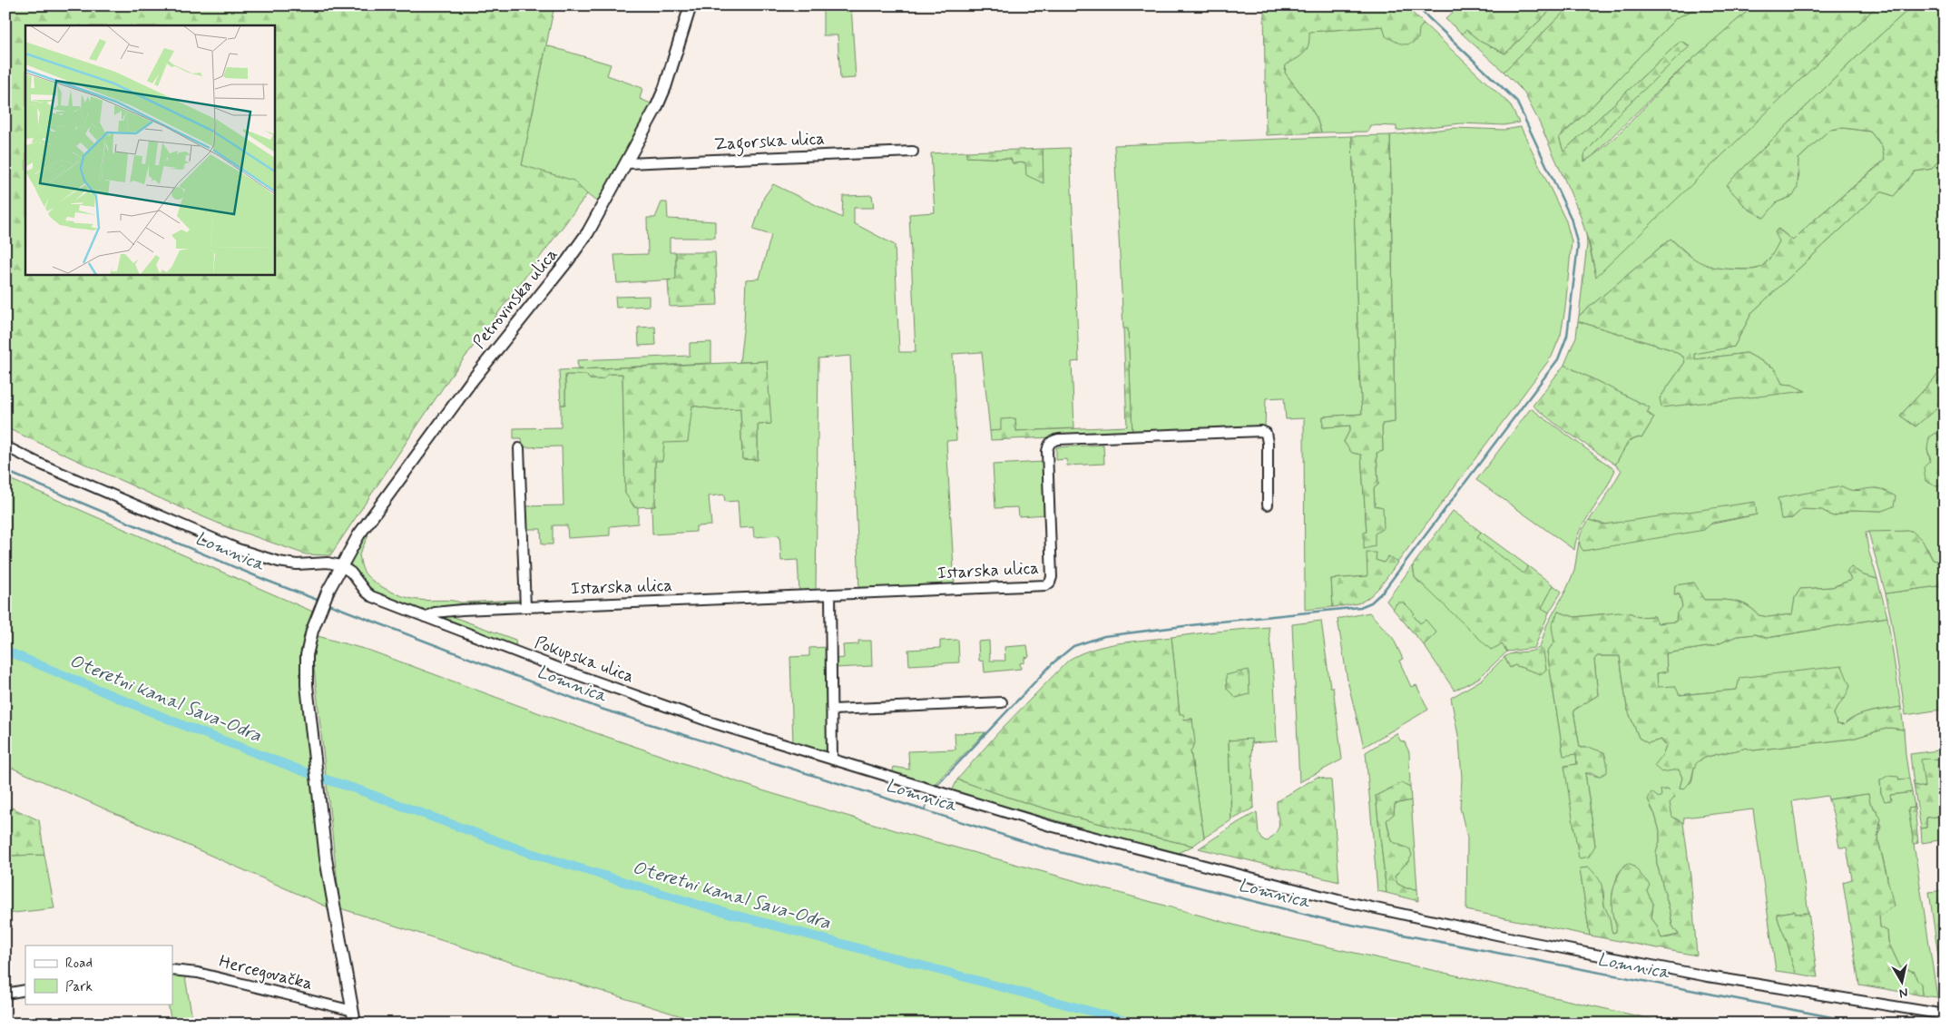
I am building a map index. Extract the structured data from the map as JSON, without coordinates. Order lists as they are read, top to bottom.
{
  "streets": {
    "street": [
      "Zagorska ulica",
      "Petrovinska ulica",
      "Istarska ulica",
      "Pokupska ulica",
      "Hercegovačka"
    ]
  },
  "crossings": [
    ["Zagorska ulica", "Petrovinska ulica"],
    ["Petrovinska ulica", "Pokupska ulica"],
    ["Petrovinska ulica", "Hercegovačka"],
    ["Istarska ulica", "Pokupska ulica"]
  ],
  "water": ["Lomnica", "Oteretni kanal Sava-Odra"],
  "legend": ["Road", "Park"],
  "north": "bottom"
}
